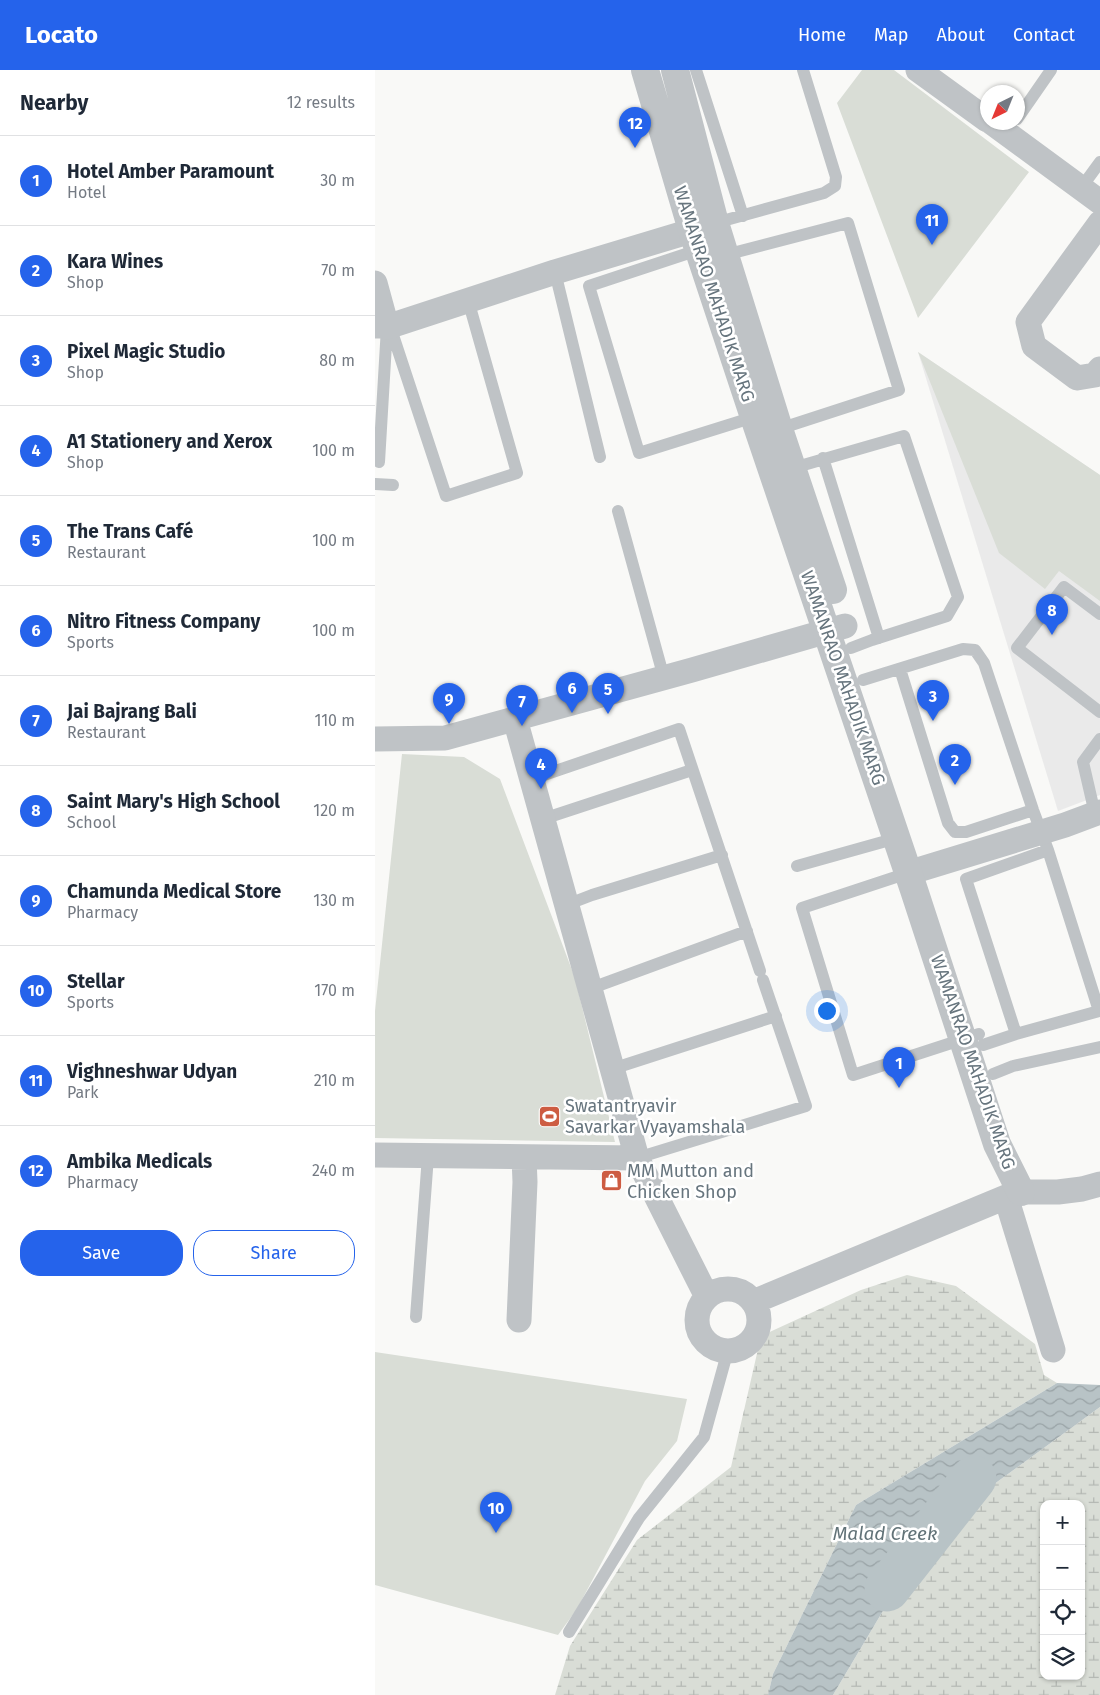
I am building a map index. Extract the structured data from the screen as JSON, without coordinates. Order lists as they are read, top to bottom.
{
  "streets": {
    "street": ["WAMANRAO MAHADIK MARG"]
  },
  "water": ["Malad Creek"],
  "places": {
    "sports": ["Swatantryavir Savarkar Vyayamshala"],
    "shop": ["MM Mutton and Chicken Shop"]
  },
  "north": "bottom left",
  "page": {
    "header": "Locato",
    "nav": [
      "Home",
      "Map",
      "About",
      "Contact"
    ],
    "heading": ["Nearby", "12 results"],
    "pins": [
      "12",
      "11",
      "8",
      "6",
      "5",
      "3",
      "9",
      "7",
      "2",
      "4",
      "1",
      "10"
    ],
    "list": [
      {
        "mark": "1",
        "name": "Hotel Amber Paramount",
        "note": "Hotel",
        "value": "30 m"
      },
      {
        "mark": "2",
        "name": "Kara Wines",
        "note": "Shop",
        "value": "70 m"
      },
      {
        "mark": "3",
        "name": "Pixel Magic Studio",
        "note": "Shop",
        "value": "80 m"
      },
      {
        "mark": "4",
        "name": "A1 Stationery and Xerox",
        "note": "Shop",
        "value": "100 m"
      },
      {
        "mark": "5",
        "name": "The Trans Café",
        "note": "Restaurant",
        "value": "100 m"
      },
      {
        "mark": "6",
        "name": "Nitro Fitness Company",
        "note": "Sports",
        "value": "100 m"
      },
      {
        "mark": "7",
        "name": "Jai Bajrang Bali",
        "note": "Restaurant",
        "value": "110 m"
      },
      {
        "mark": "8",
        "name": "Saint Mary's High School",
        "note": "School",
        "value": "120 m"
      },
      {
        "mark": "9",
        "name": "Chamunda Medical Store",
        "note": "Pharmacy",
        "value": "130 m"
      },
      {
        "mark": "10",
        "name": "Stellar",
        "note": "Sports",
        "value": "170 m"
      },
      {
        "mark": "11",
        "name": "Vighneshwar Udyan",
        "note": "Park",
        "value": "210 m"
      },
      {
        "mark": "12",
        "name": "Ambika Medicals",
        "note": "Pharmacy",
        "value": "240 m"
      }
    ],
    "buttons": ["Save", "Share"],
    "map_buttons": ["+", "−"]
  }
}
